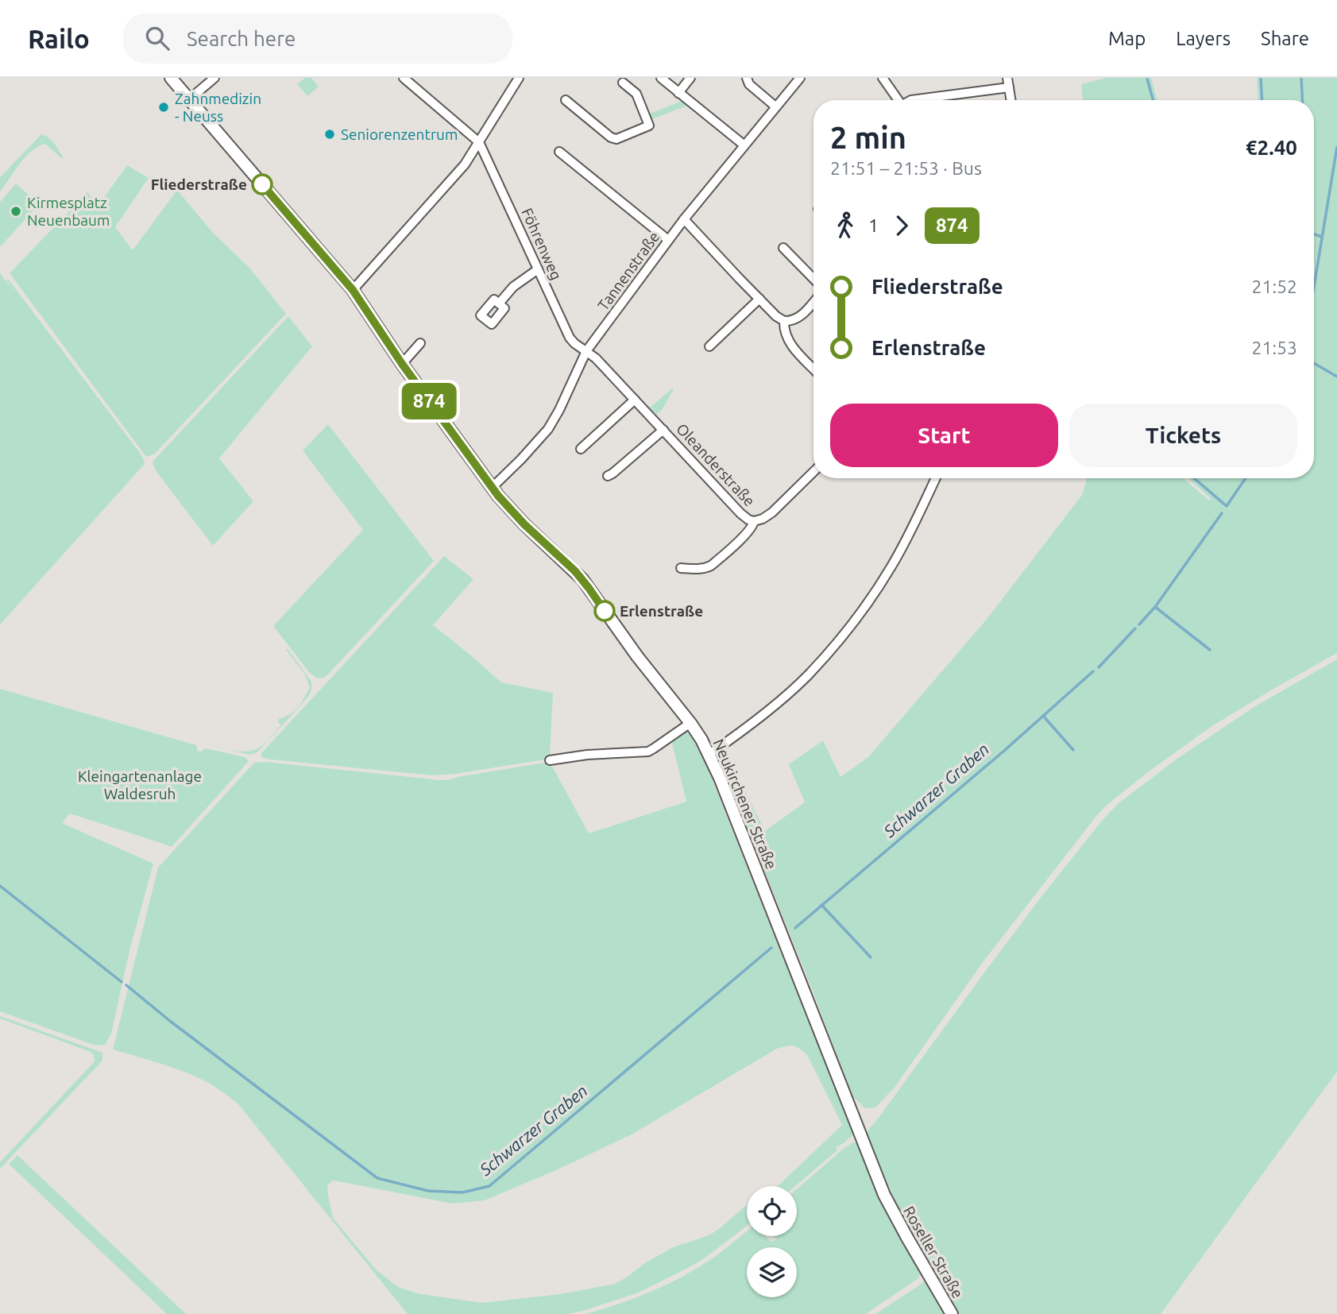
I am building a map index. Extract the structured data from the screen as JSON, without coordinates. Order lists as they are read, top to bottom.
{
  "streets": {
    "street": [
      "Föhrenweg",
      "Tannenstraße",
      "Oleanderstraße",
      "Neukirchener Straße",
      "Roseller Straße"
    ]
  },
  "crossings": [
    ["Föhrenweg", "Tannenstraße"],
    ["Föhrenweg", "Oleanderstraße"],
    ["Tannenstraße", "Oleanderstraße"],
    ["Tannenstraße", "Neukirchener Straße"],
    ["Neukirchener Straße", "Roseller Straße"]
  ],
  "water": ["Schwarzer Graben"],
  "parks": ["Kleingartenanlage Waldesruh"],
  "places": [
    "Zahnmedizin - Neuss",
    "Seniorenzentrum",
    "Fliederstraße",
    "Kirmesplatz Neuenbaum",
    "Erlenstraße"
  ],
  "lines": ["bus line 874"],
  "page": {
    "header": "Railo",
    "search": "Search here",
    "nav": ["Map", "Layers", "Share"],
    "on_map": "874",
    "heading": ["2 min", "21:51 – 21:53 · Bus", "€2.40"],
    "legs": ["1", "874"],
    "list": [
      {
        "name": "Fliederstraße",
        "value": "21:52"
      },
      {
        "name": "Erlenstraße",
        "value": "21:53"
      }
    ],
    "buttons": ["Start", "Tickets"]
  }
}
